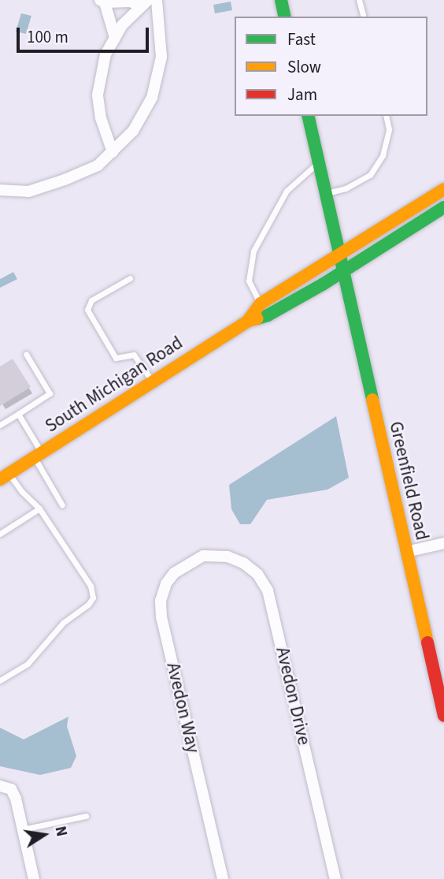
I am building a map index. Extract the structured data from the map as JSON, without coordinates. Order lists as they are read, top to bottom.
{
  "streets": {
    "main road": ["South Michigan Road", "Greenfield Road"],
    "street": ["Avedon Drive", "Avedon Way"]
  },
  "crossings": [
    ["South Michigan Road", "Greenfield Road"],
    ["Avedon Drive", "Avedon Way"]
  ],
  "legend": ["Fast", "Slow", "Jam"],
  "scale_bar": "100 m",
  "north": "right"
}
